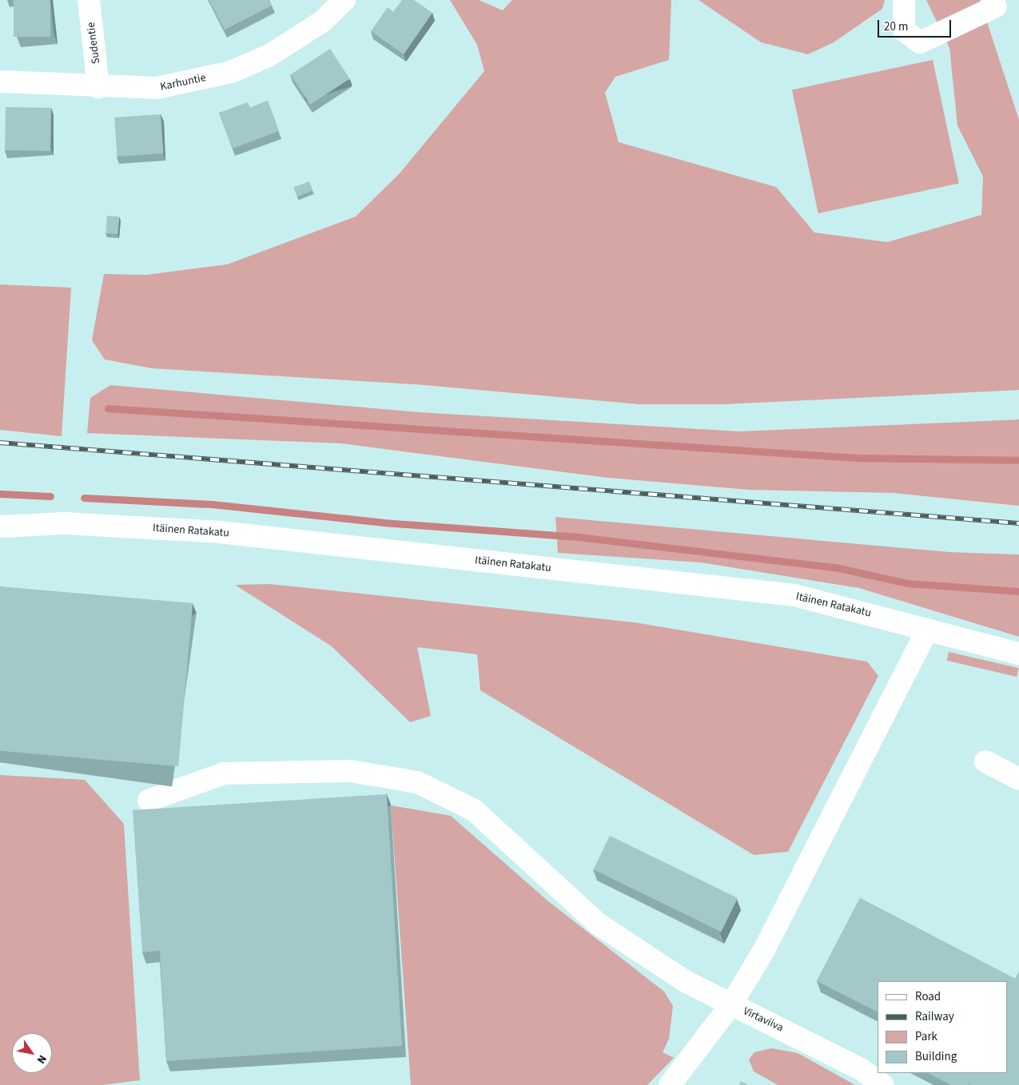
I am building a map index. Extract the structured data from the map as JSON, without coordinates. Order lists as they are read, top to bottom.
{
  "streets": {
    "street": [
      "Sudentie",
      "Karhuntie",
      "Itäinen Ratakatu",
      "Virtaviiva"
    ]
  },
  "crossings": [
    ["Sudentie", "Karhuntie"]
  ],
  "legend": [
    "Road",
    "Railway",
    "Park",
    "Building"
  ],
  "scale_bar": "20 m",
  "north": "bottom right"
}
